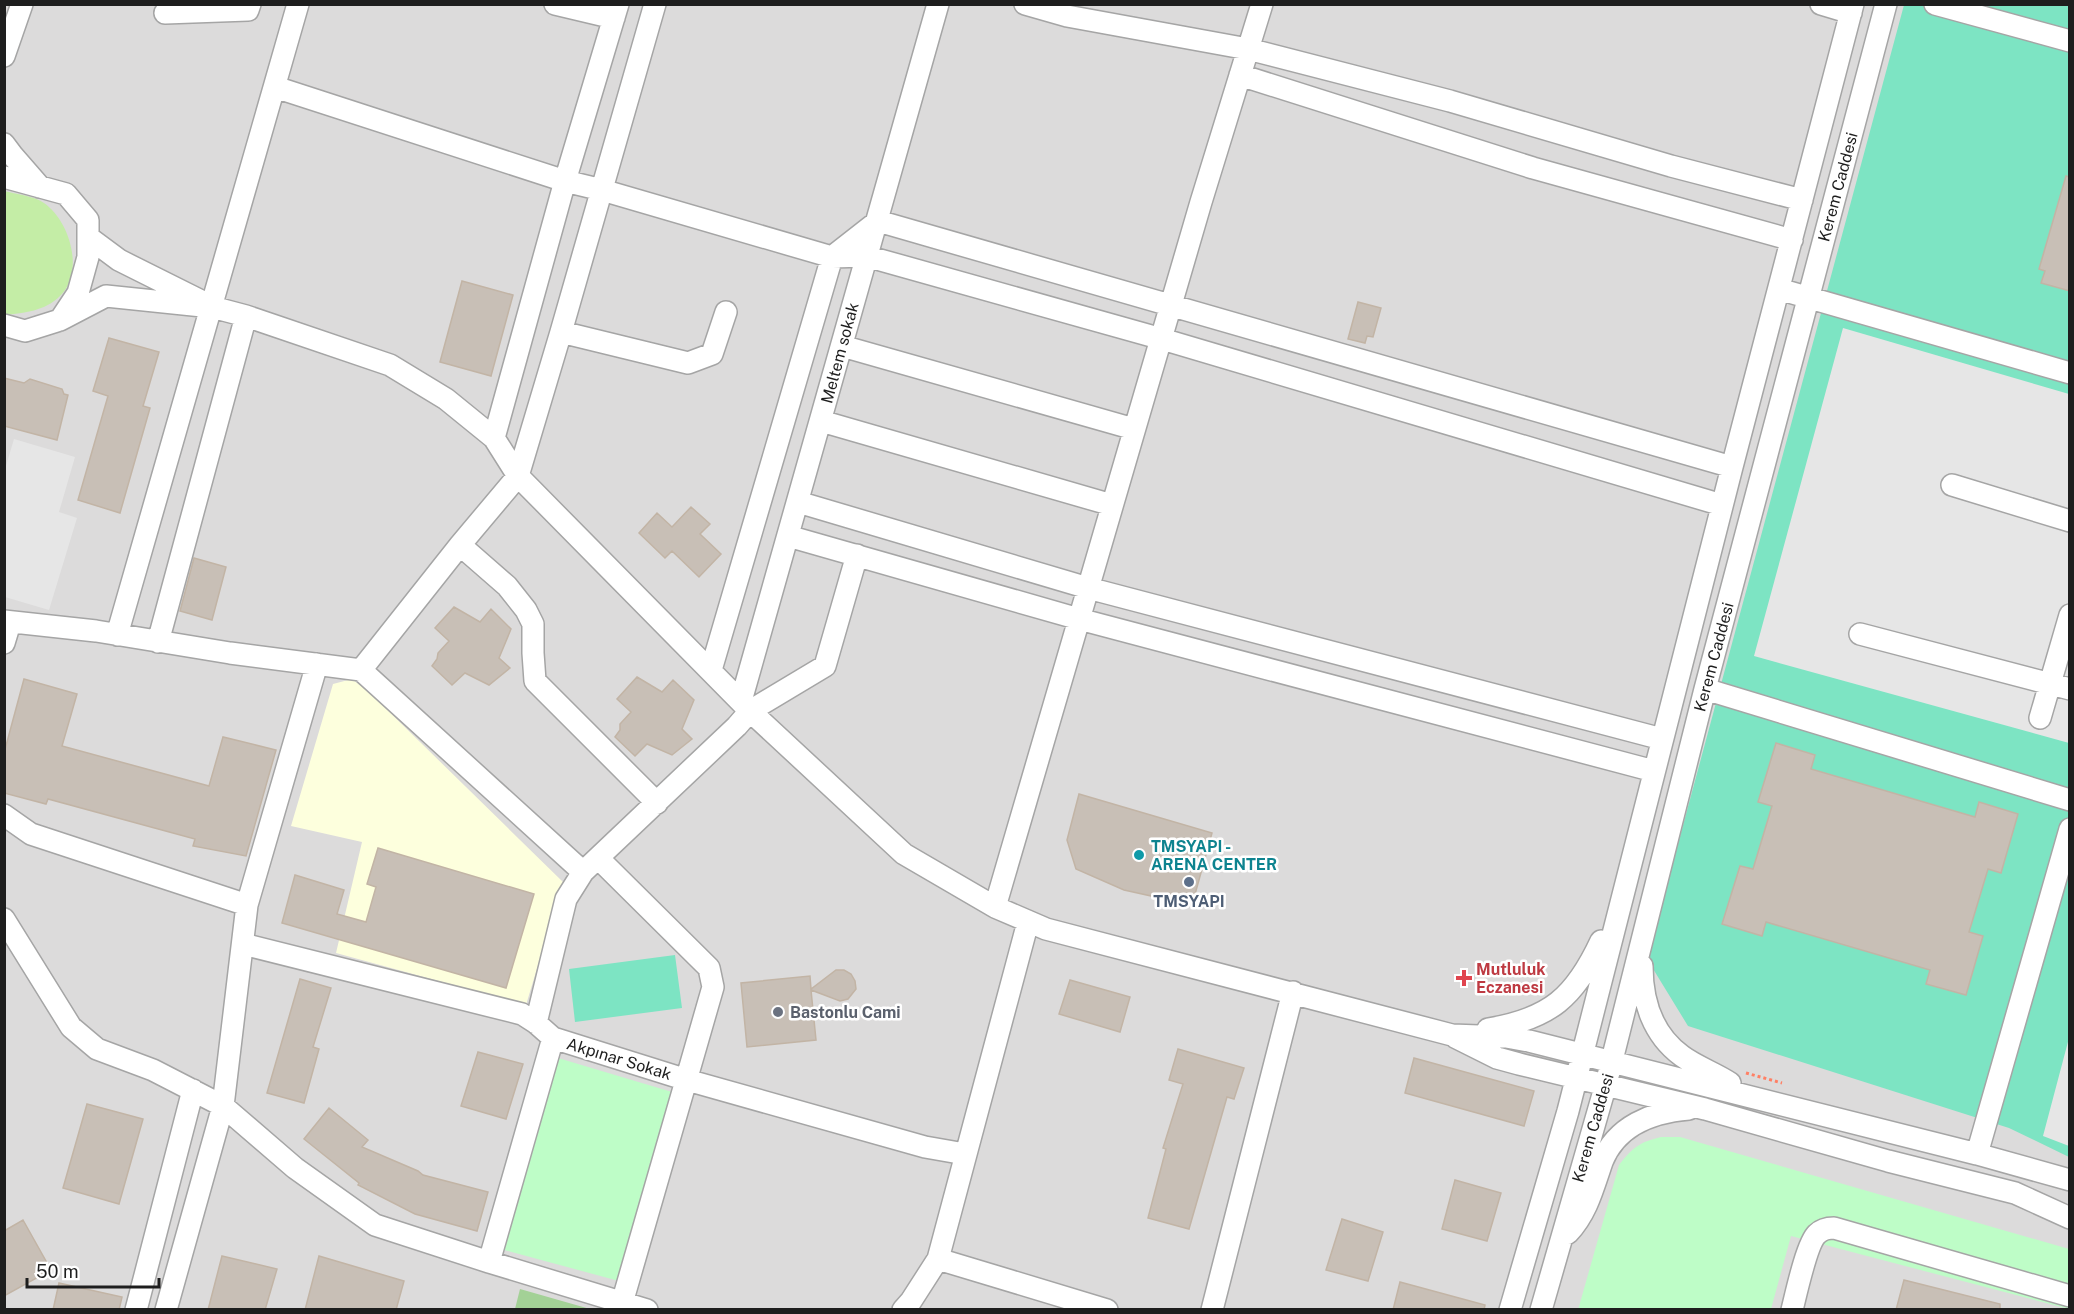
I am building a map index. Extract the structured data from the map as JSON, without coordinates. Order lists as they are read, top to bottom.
{
  "streets": {
    "street": ["Kerem Caddesi", "Meltem sokak", "Akpınar Sokak"]
  },
  "places": {
    "other": ["TMSYAPI - ARENA CENTER", "TMSYAPI", "Bastonlu Cami"],
    "health": ["Mutluluk Eczanesi"]
  },
  "scale_bar": "50 m"
}
